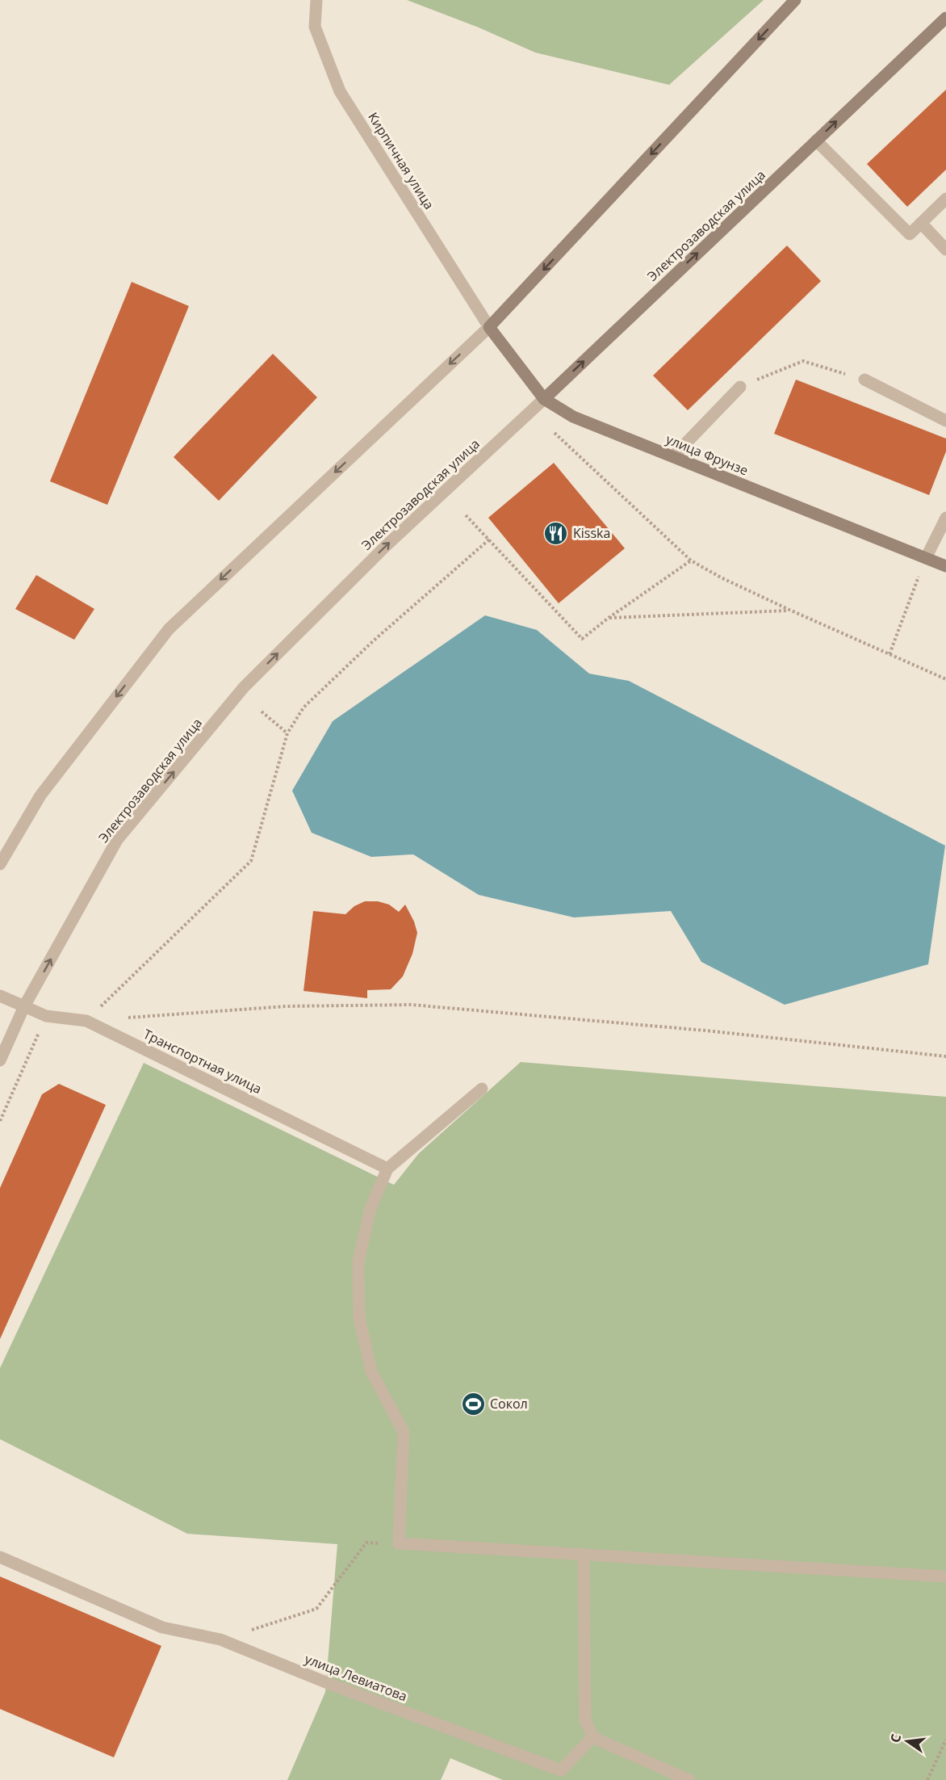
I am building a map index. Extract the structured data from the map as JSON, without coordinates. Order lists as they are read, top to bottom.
{
  "streets": {
    "main road": ["Электрозаводская улица", "улица Фрунзе"],
    "street": ["Кирпичная улица", "Транспортная улица", "улица Левиатова"]
  },
  "crossings": [
    ["Кирпичная улица", "улица Фрунзе"],
    ["Электрозаводская улица", "улица Фрунзе"],
    ["Электрозаводская улица", "Транспортная улица"]
  ],
  "one_way": ["Электрозаводская улица"],
  "places": {
    "restaurant": ["Kisska"],
    "sports": ["Сокол"]
  },
  "north": "left"
}
